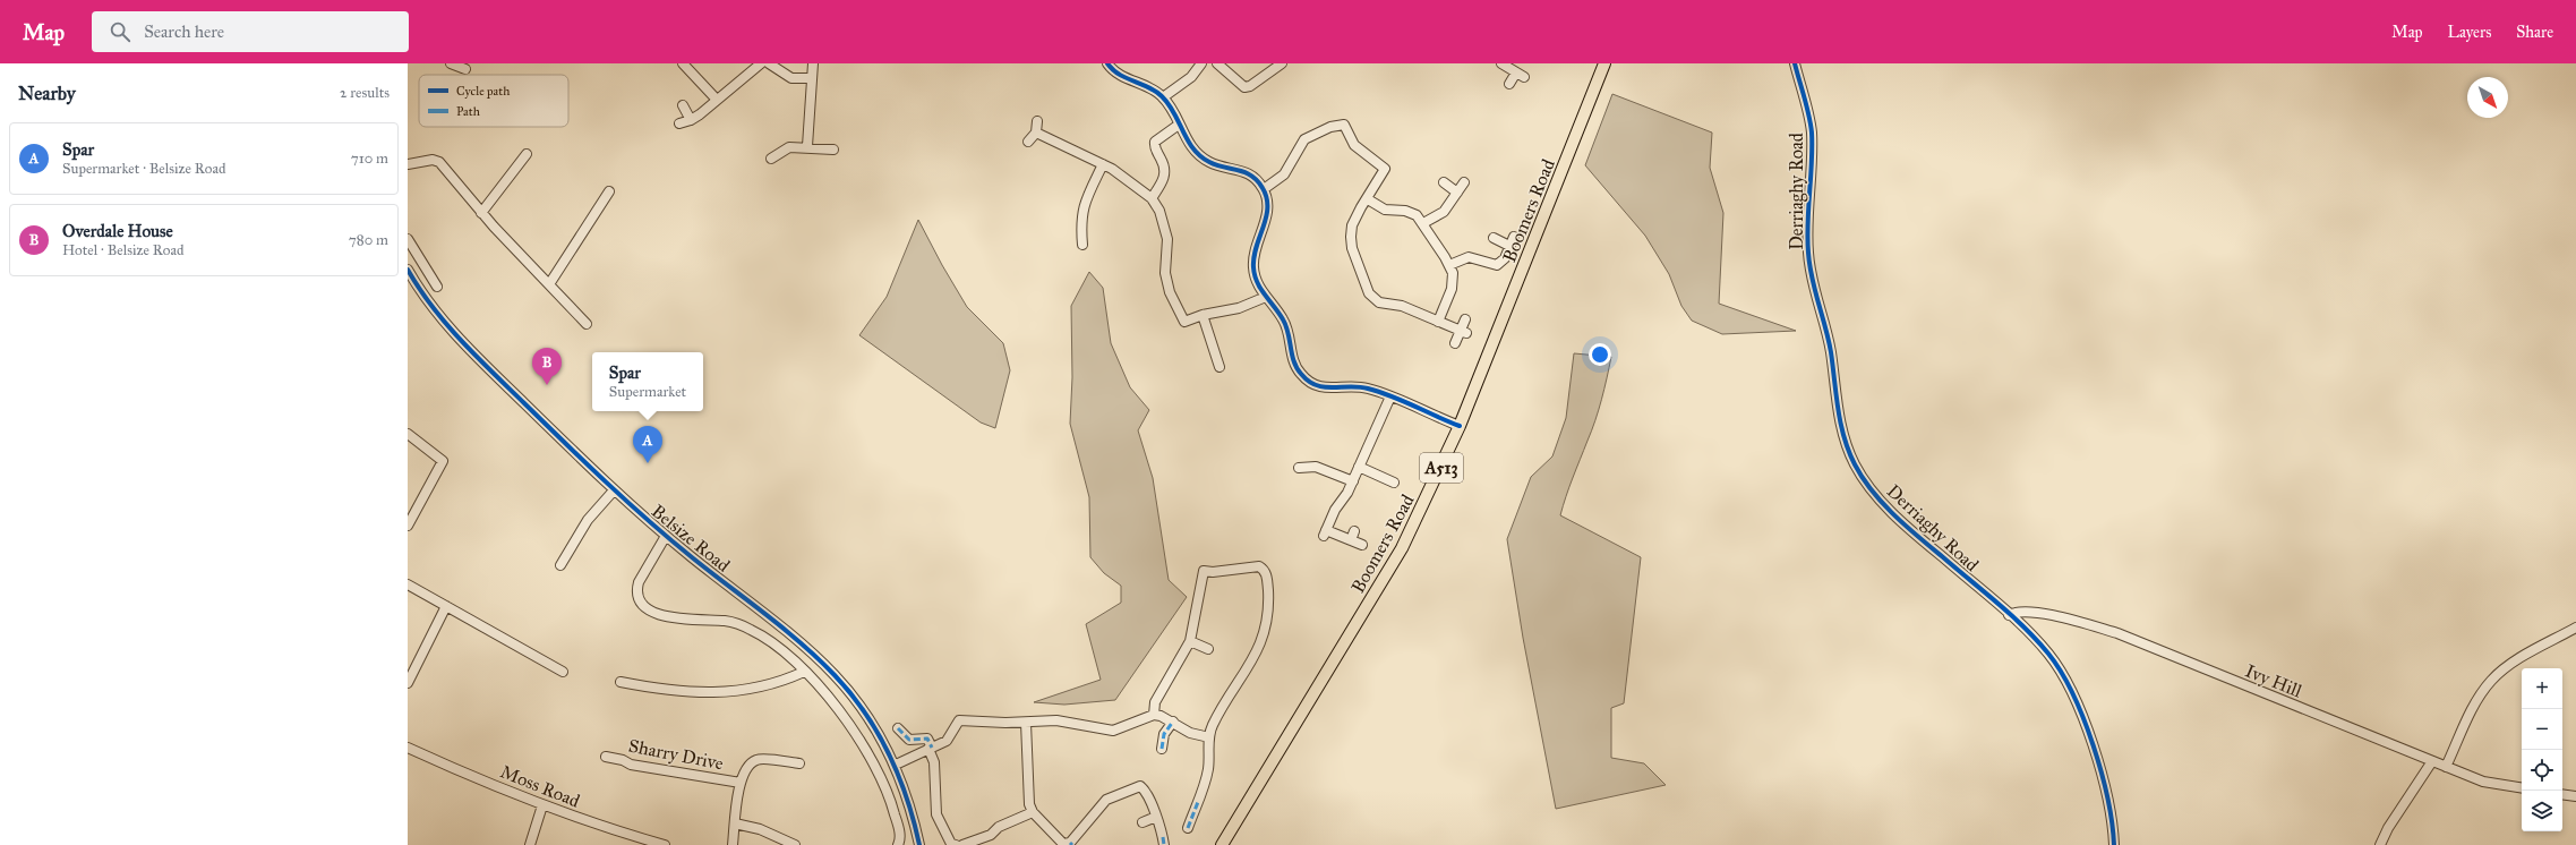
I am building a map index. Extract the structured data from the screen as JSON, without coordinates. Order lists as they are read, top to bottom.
{
  "streets": {
    "main road": ["Boomers Road", "A513"],
    "street": [
      "Derriaghy Road",
      "Belsize Road",
      "Ivy Hill",
      "Sharry Drive",
      "Moss Road"
    ]
  },
  "crossings": [
    ["Derriaghy Road", "Ivy Hill"]
  ],
  "legend": ["Cycle path", "Path"],
  "north": "bottom right",
  "page": {
    "header": "Map",
    "search": "Search here",
    "nav": ["Map", "Layers", "Share"],
    "heading": ["Nearby", "2 results"],
    "list": [
      {
        "mark": "A",
        "name": "Spar",
        "note": "Supermarket · Belsize Road",
        "value": "710 m"
      },
      {
        "mark": "B",
        "name": "Overdale House",
        "note": "Hotel · Belsize Road",
        "value": "780 m"
      }
    ],
    "pins": ["B", "A"],
    "popup": ["Spar", "Supermarket"],
    "map_buttons": ["+", "−"]
  }
}
